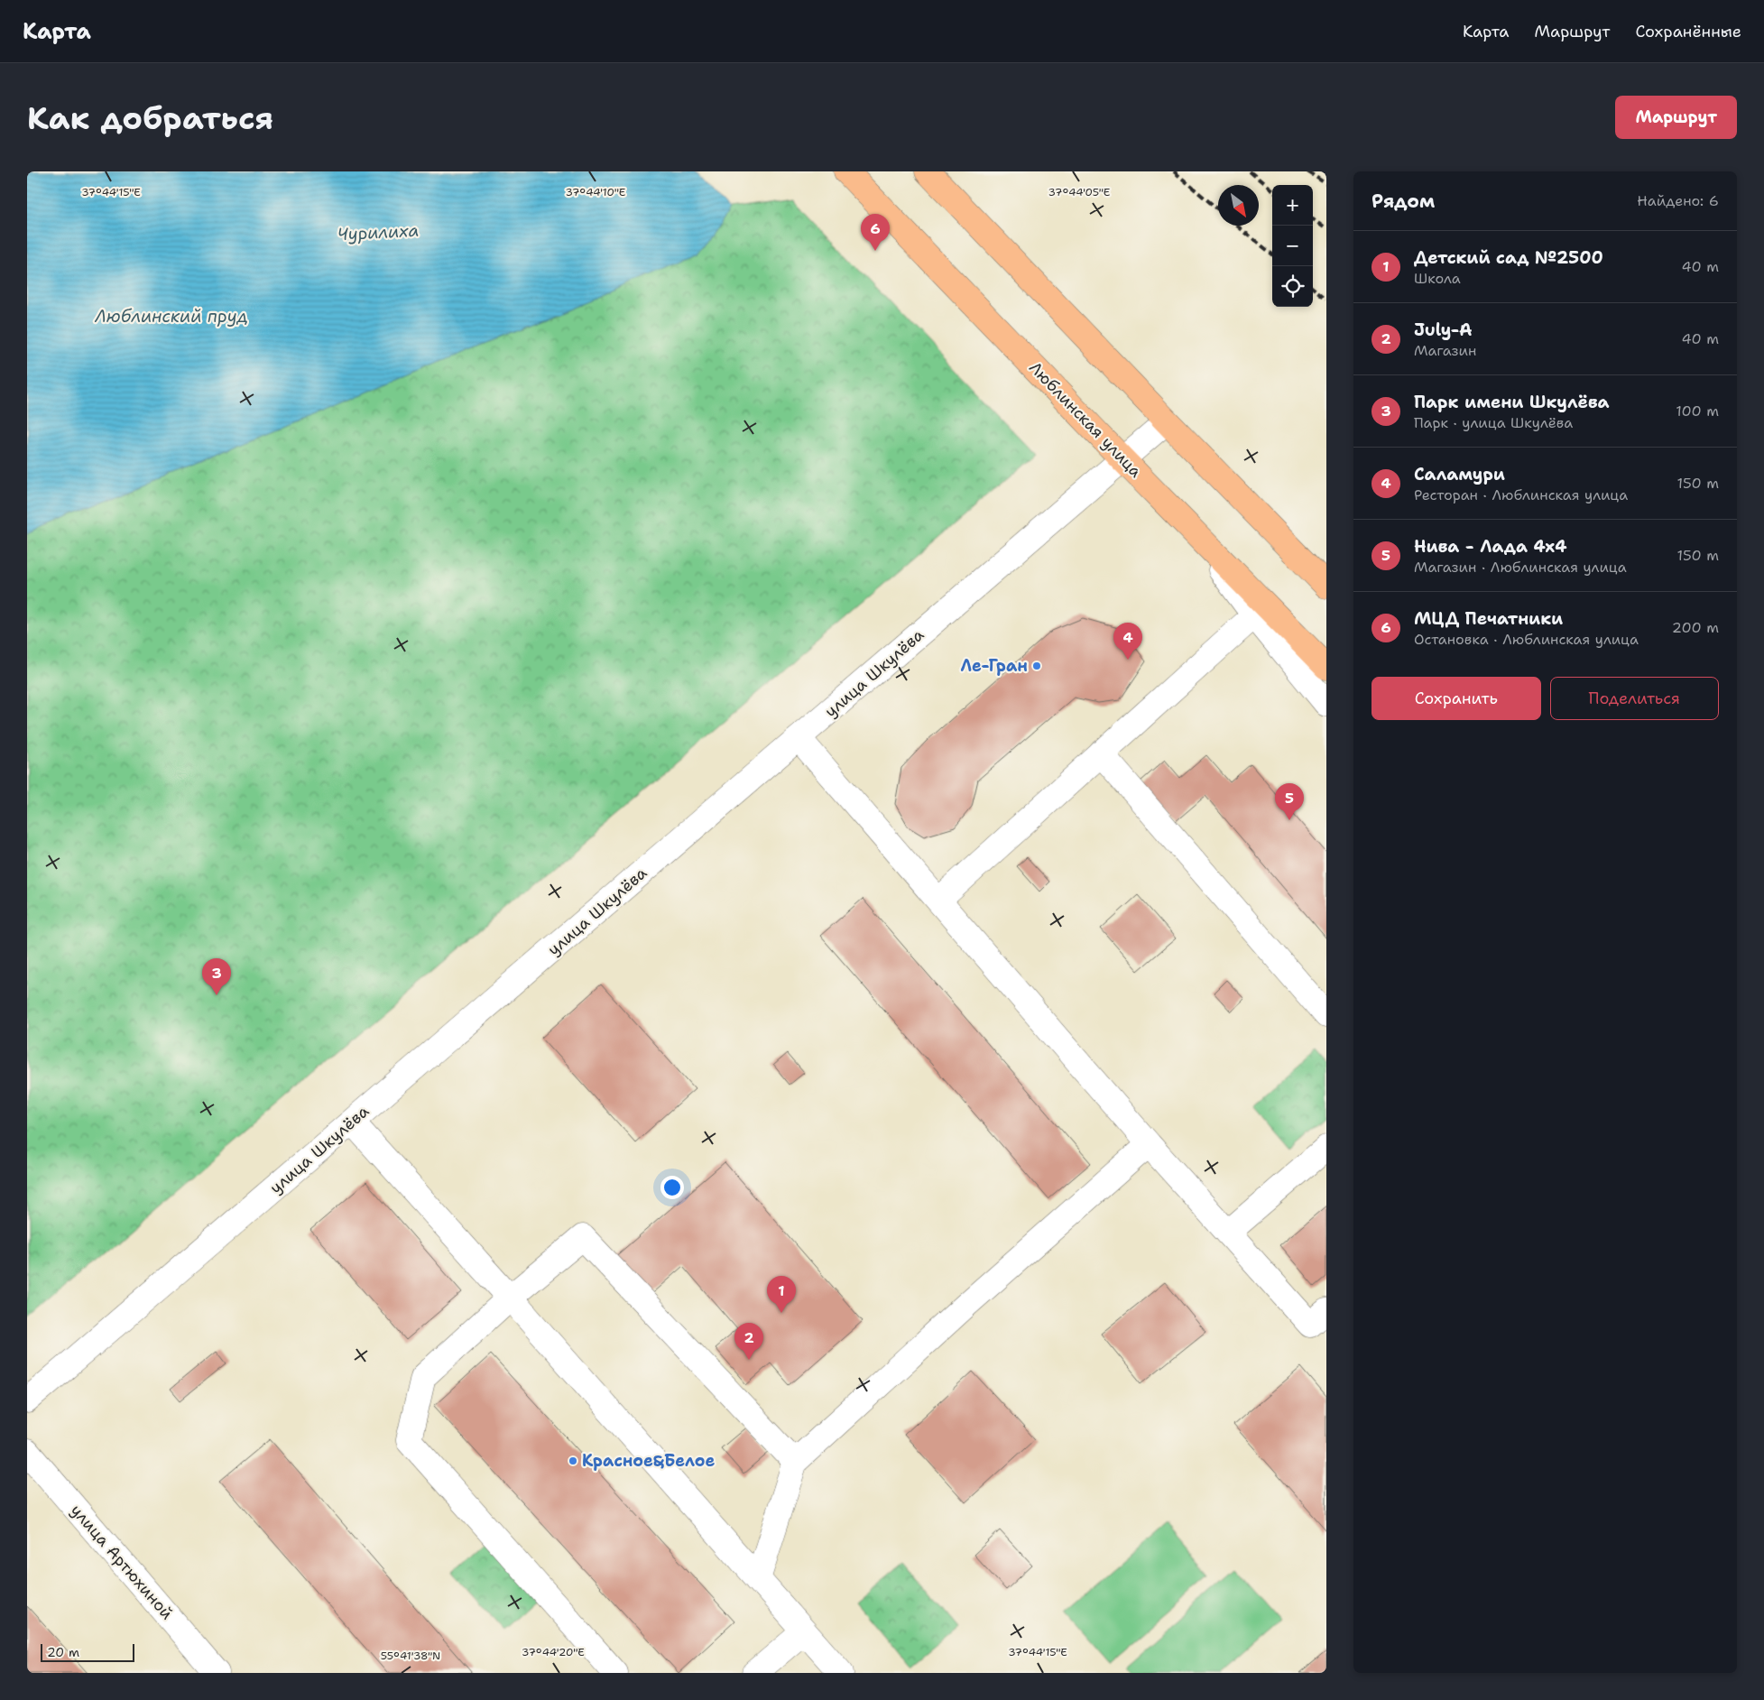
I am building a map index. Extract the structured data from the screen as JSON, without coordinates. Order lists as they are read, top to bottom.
{
  "streets": {
    "main road": ["Люблинская улица"],
    "street": ["улица Шкулёва", "улица Артюхиной"]
  },
  "crossings": [
    ["Люблинская улица", "улица Шкулёва"]
  ],
  "water": ["Чурилиха", "Люблинский пруд"],
  "places": ["Ле-Гран", "Красное&Белое"],
  "scale_bar": "20 m",
  "north": "bottom right",
  "page": {
    "header": "Карта",
    "nav": ["Карта", "Маршрут", "Сохранённые"],
    "buttons": [
      "Маршрут",
      ["Сохранить", "Поделиться"]
    ],
    "title": "Как добраться",
    "heading": ["Рядом", "Найдено: 6"],
    "map_buttons": ["+", "−"],
    "pins": [
      "6",
      "4",
      "5",
      "3",
      "1",
      "2"
    ],
    "list": [
      {
        "mark": "1",
        "name": "Детский сад №2500",
        "note": "Школа",
        "value": "40 m"
      },
      {
        "mark": "2",
        "name": "July-A",
        "note": "Магазин",
        "value": "40 m"
      },
      {
        "mark": "3",
        "name": "Парк имени Шкулёва",
        "note": "Парк · улица Шкулёва",
        "value": "100 m"
      },
      {
        "mark": "4",
        "name": "Саламури",
        "note": "Ресторан · Люблинская улица",
        "value": "150 m"
      },
      {
        "mark": "5",
        "name": "Нива - Лада 4х4",
        "note": "Магазин · Люблинская улица",
        "value": "150 m"
      },
      {
        "mark": "6",
        "name": "МЦД Печатники",
        "note": "Остановка · Люблинская улица",
        "value": "200 m"
      }
    ],
    "scale": "20 m"
  },
  "coordinates": [
    "37°44'15\"E",
    "37°44'10\"E",
    "37°44'05\"E",
    "37°44'20\"E",
    "55°41'38\"N"
  ]
}
